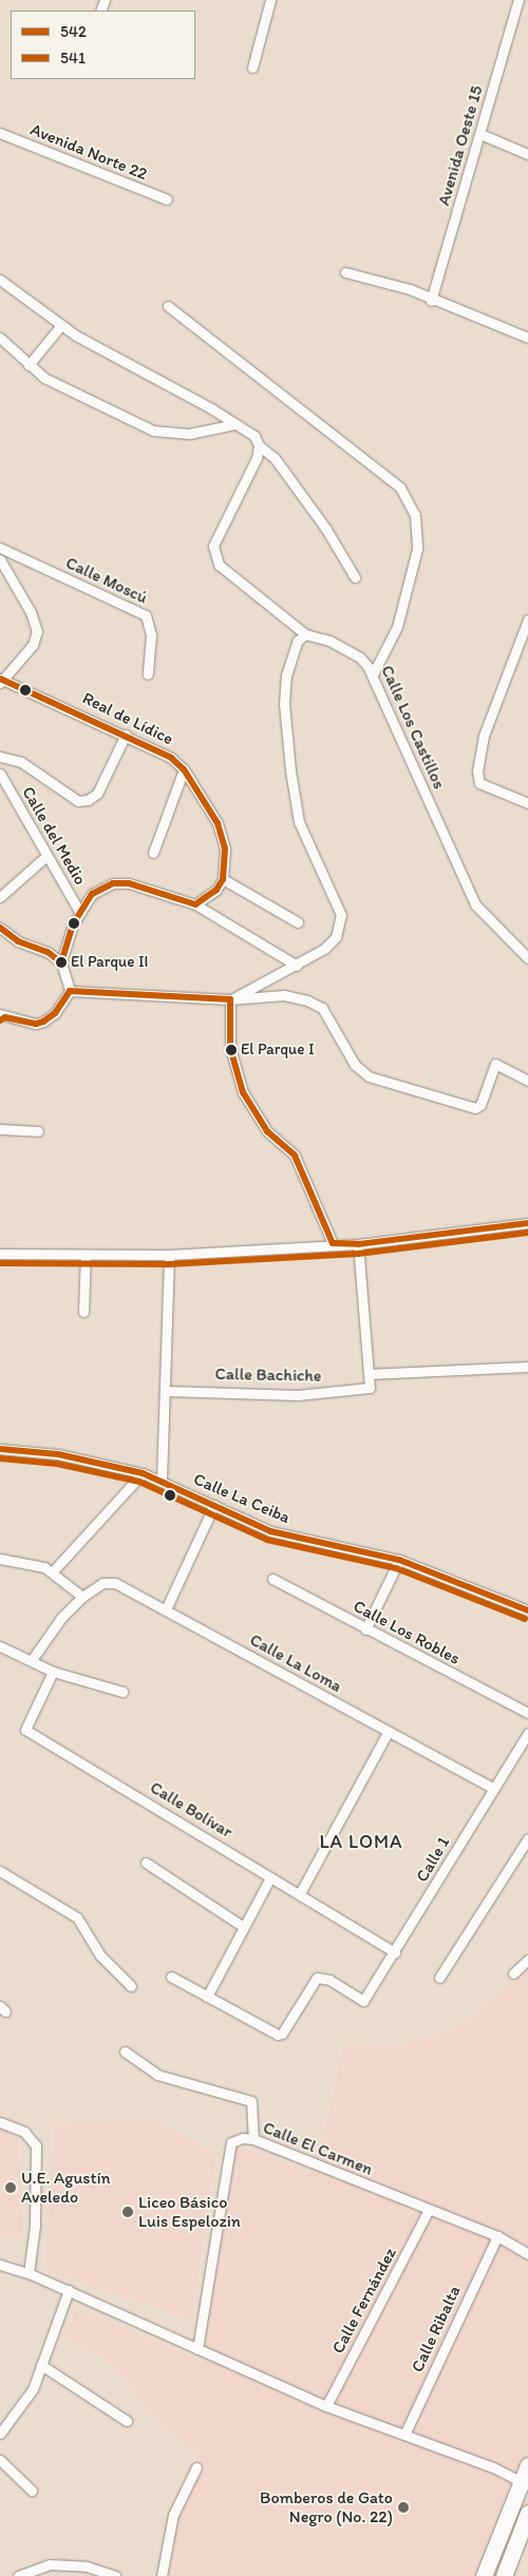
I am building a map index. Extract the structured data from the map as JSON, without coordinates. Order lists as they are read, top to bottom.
{
  "streets": {
    "street": [
      "Avenida Oeste 15",
      "Avenida Norte 22",
      "Calle Moscú",
      "Real de Lídice",
      "Calle Los Castillos",
      "Calle del Medio",
      "Calle Bachiche",
      "Calle La Ceiba",
      "Calle Los Robles",
      "Calle La Loma",
      "Calle Bolívar",
      "Calle 1",
      "Calle El Carmen",
      "Calle Fernández",
      "Calle Ribalta"
    ]
  },
  "crossings": [
    ["Calle La Loma", "Calle 1"],
    ["Calle Bolívar", "Calle 1"],
    ["Calle El Carmen", "Calle Fernández"],
    ["Calle El Carmen", "Calle Ribalta"]
  ],
  "districts": ["LA LOMA"],
  "places": [
    "El Parque II",
    "El Parque I",
    "U.E. Agustín Aveledo",
    "Liceo Básico Luis Espelozin",
    "Bomberos de Gato Negro (No. 22)"
  ],
  "lines": ["transit line 542", "transit line 541"],
  "legend": ["542", "541"]
}
